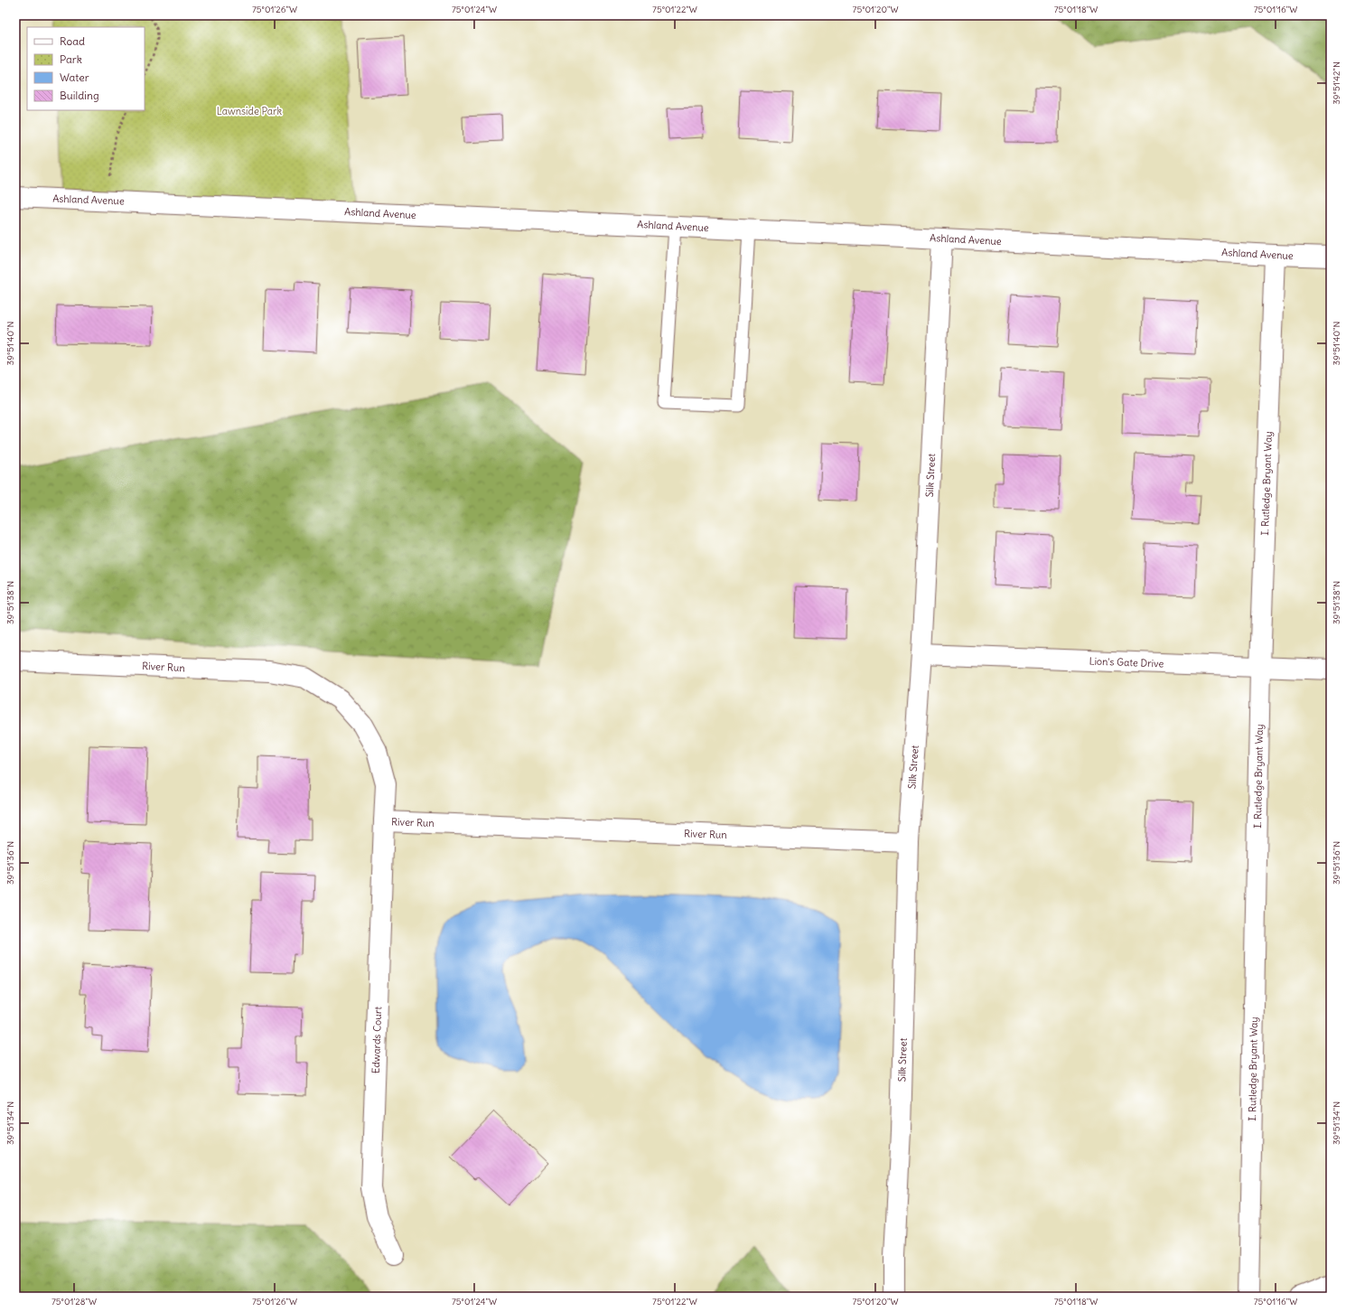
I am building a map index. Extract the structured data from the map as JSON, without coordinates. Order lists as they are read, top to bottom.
{
  "streets": {
    "street": [
      "Ashland Avenue",
      "Silk Street",
      "I. Rutledge Bryant Way",
      "Lion's Gate Drive",
      "River Run",
      "Edwards Court"
    ]
  },
  "crossings": [
    ["Ashland Avenue", "Silk Street"],
    ["Ashland Avenue", "I. Rutledge Bryant Way"],
    ["Silk Street", "Lion's Gate Drive"],
    ["Silk Street", "River Run"],
    ["I. Rutledge Bryant Way", "Lion's Gate Drive"],
    ["River Run", "Edwards Court"]
  ],
  "parks": ["Lawnside Park"],
  "legend": [
    "Road",
    "Park",
    "Water",
    "Building"
  ],
  "coordinates": [
    "75°01'26\"W",
    "75°01'24\"W",
    "75°01'22\"W",
    "75°01'20\"W",
    "75°01'18\"W",
    "75°01'16\"W",
    "39°51'42\"N",
    "39°51'40\"N",
    "39°51'38\"N",
    "39°51'36\"N",
    "39°51'34\"N",
    "75°01'28\"W"
  ]
}
